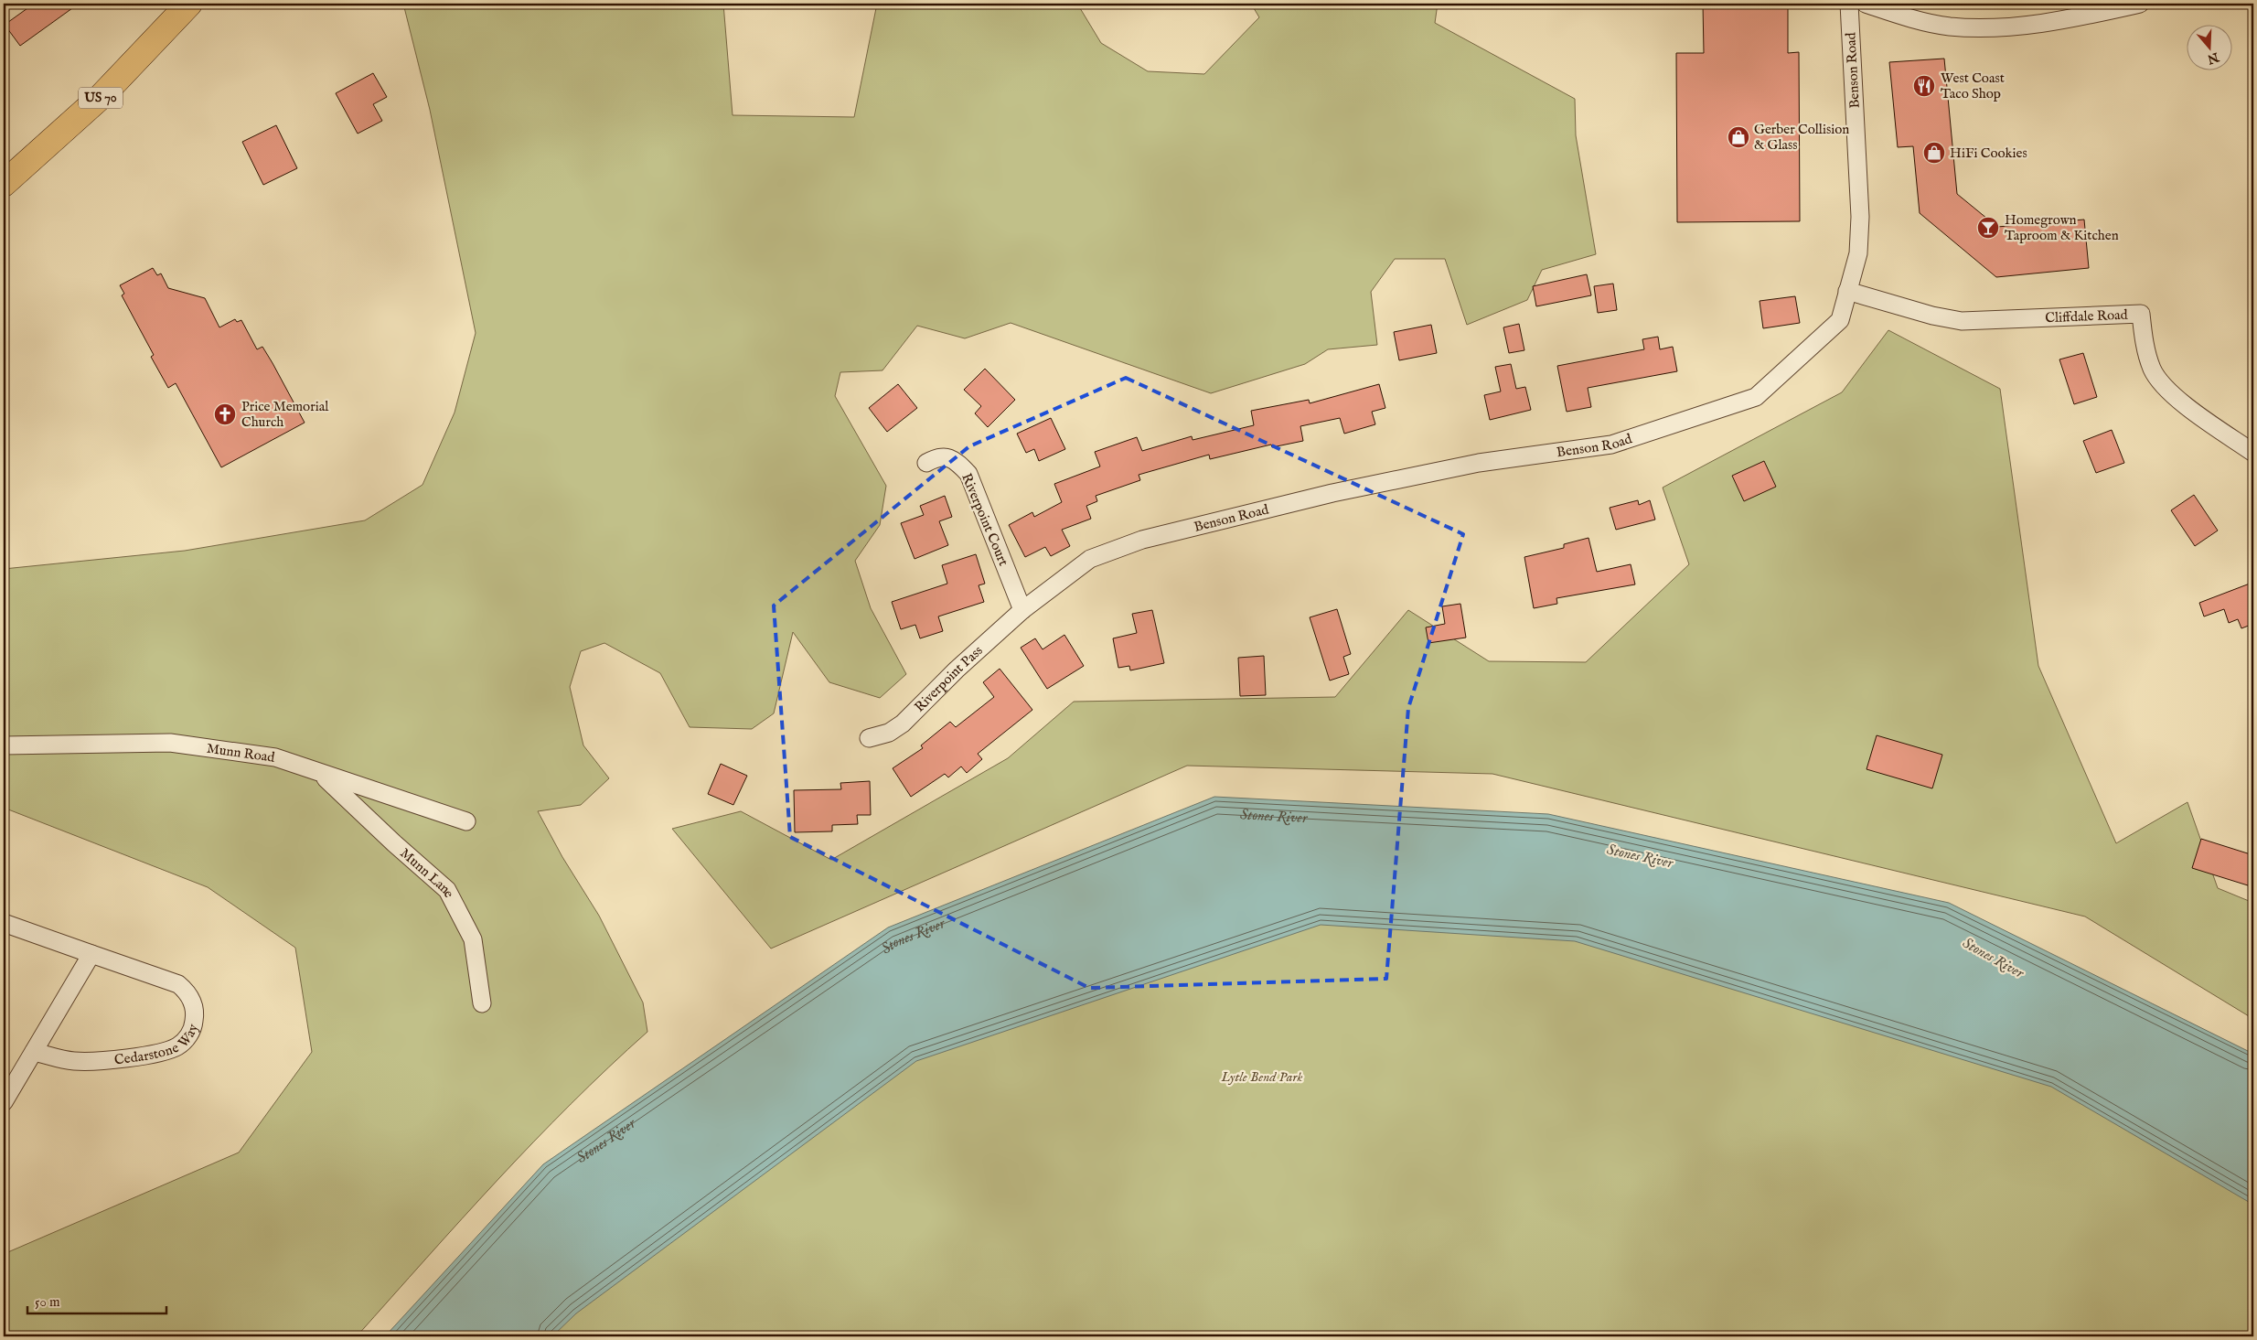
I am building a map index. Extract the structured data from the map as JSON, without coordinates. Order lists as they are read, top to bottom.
{
  "streets": {
    "main road": ["US 70"],
    "street": [
      "Benson Road",
      "Cliffdale Road",
      "Riverpoint Court",
      "Riverpoint Pass",
      "Munn Road",
      "Munn Lane",
      "Cedarstone Way"
    ]
  },
  "crossings": [
    ["Benson Road", "Cliffdale Road"],
    ["Benson Road", "Riverpoint Court"],
    ["Benson Road", "Riverpoint Pass"],
    ["Riverpoint Court", "Riverpoint Pass"],
    ["Munn Road", "Munn Lane"]
  ],
  "water": ["Stones River"],
  "parks": ["Lytle Bend Park"],
  "places": {
    "restaurant": ["West Coast Taco Shop"],
    "shop": ["Gerber Collision & Glass", "HiFi Cookies"],
    "bar": ["Homegrown Taproom & Kitchen"],
    "church": ["Price Memorial Church"]
  },
  "scale_bar": "50 m",
  "north": "bottom"
}
